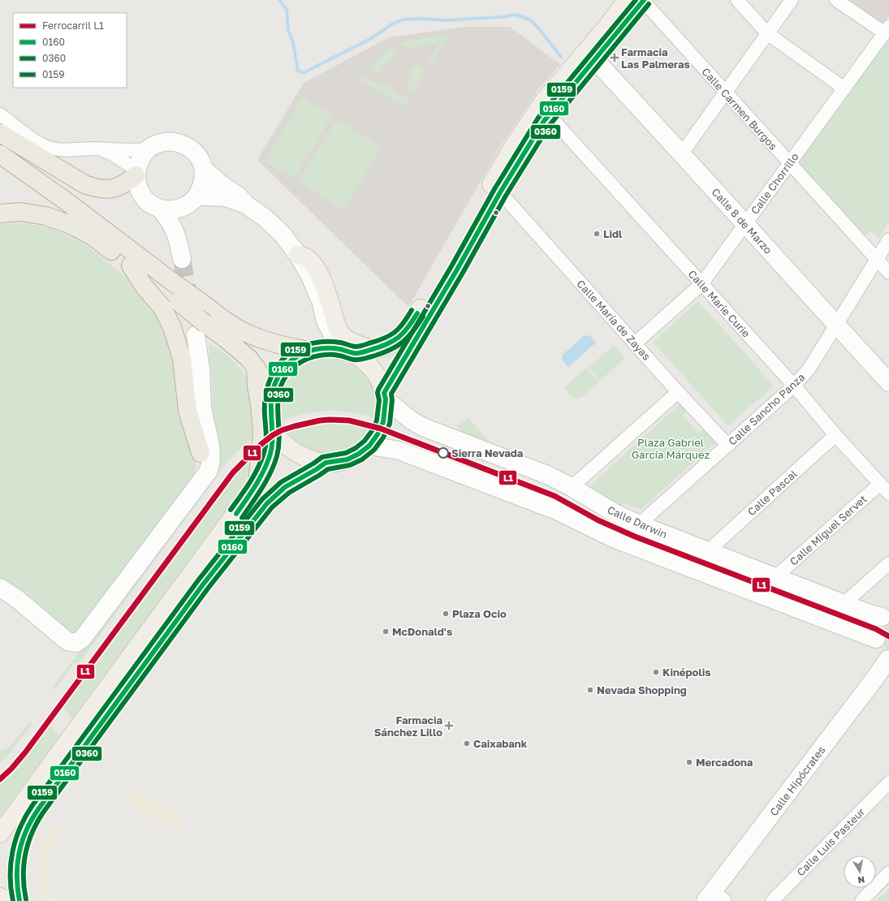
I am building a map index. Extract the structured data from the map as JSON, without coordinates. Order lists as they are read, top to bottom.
{
  "streets": {
    "street": [
      "Calle Carmen Burgos",
      "Calle Chorrillo",
      "Calle 8 de Marzo",
      "Calle Marie Curie",
      "Calle María de Zayas",
      "Calle Sancho Panza",
      "Calle Pascal",
      "Calle Darwin",
      "Calle Miguel Servet",
      "Calle Hipócrates",
      "Calle Luis Pasteur"
    ]
  },
  "crossings": [
    ["Calle Carmen Burgos", "Calle Chorrillo"],
    ["Calle Carmen Burgos", "Calle Sancho Panza"],
    ["Calle Chorrillo", "Calle 8 de Marzo"],
    ["Calle Chorrillo", "Calle Marie Curie"],
    ["Calle Chorrillo", "Calle María de Zayas"],
    ["Calle 8 de Marzo", "Calle Sancho Panza"],
    ["Calle Marie Curie", "Calle Sancho Panza"],
    ["Calle Marie Curie", "Calle Pascal"],
    ["Calle Marie Curie", "Calle Miguel Servet"],
    ["Calle María de Zayas", "Calle Sancho Panza"],
    ["Calle Sancho Panza", "Calle Darwin"],
    ["Calle Pascal", "Calle Darwin"],
    ["Calle Darwin", "Calle Miguel Servet"]
  ],
  "parks": ["Plaza Gabriel García Márquez"],
  "places": {
    "health": ["Farmacia Las Palmeras", "Farmacia Sánchez Lillo"],
    "other": [
      "Lidl",
      "Sierra Nevada",
      "Plaza Ocio",
      "McDonald's",
      "Kinépolis",
      "Nevada Shopping",
      "Caixabank",
      "Mercadona"
    ]
  },
  "lines": [
    "transit line 0160",
    "transit line 0159",
    "transit line 0360",
    "rail line L1"
  ],
  "legend": [
    "Ferrocarril L1",
    "0160",
    "0360",
    "0159"
  ],
  "north": "bottom"
}
